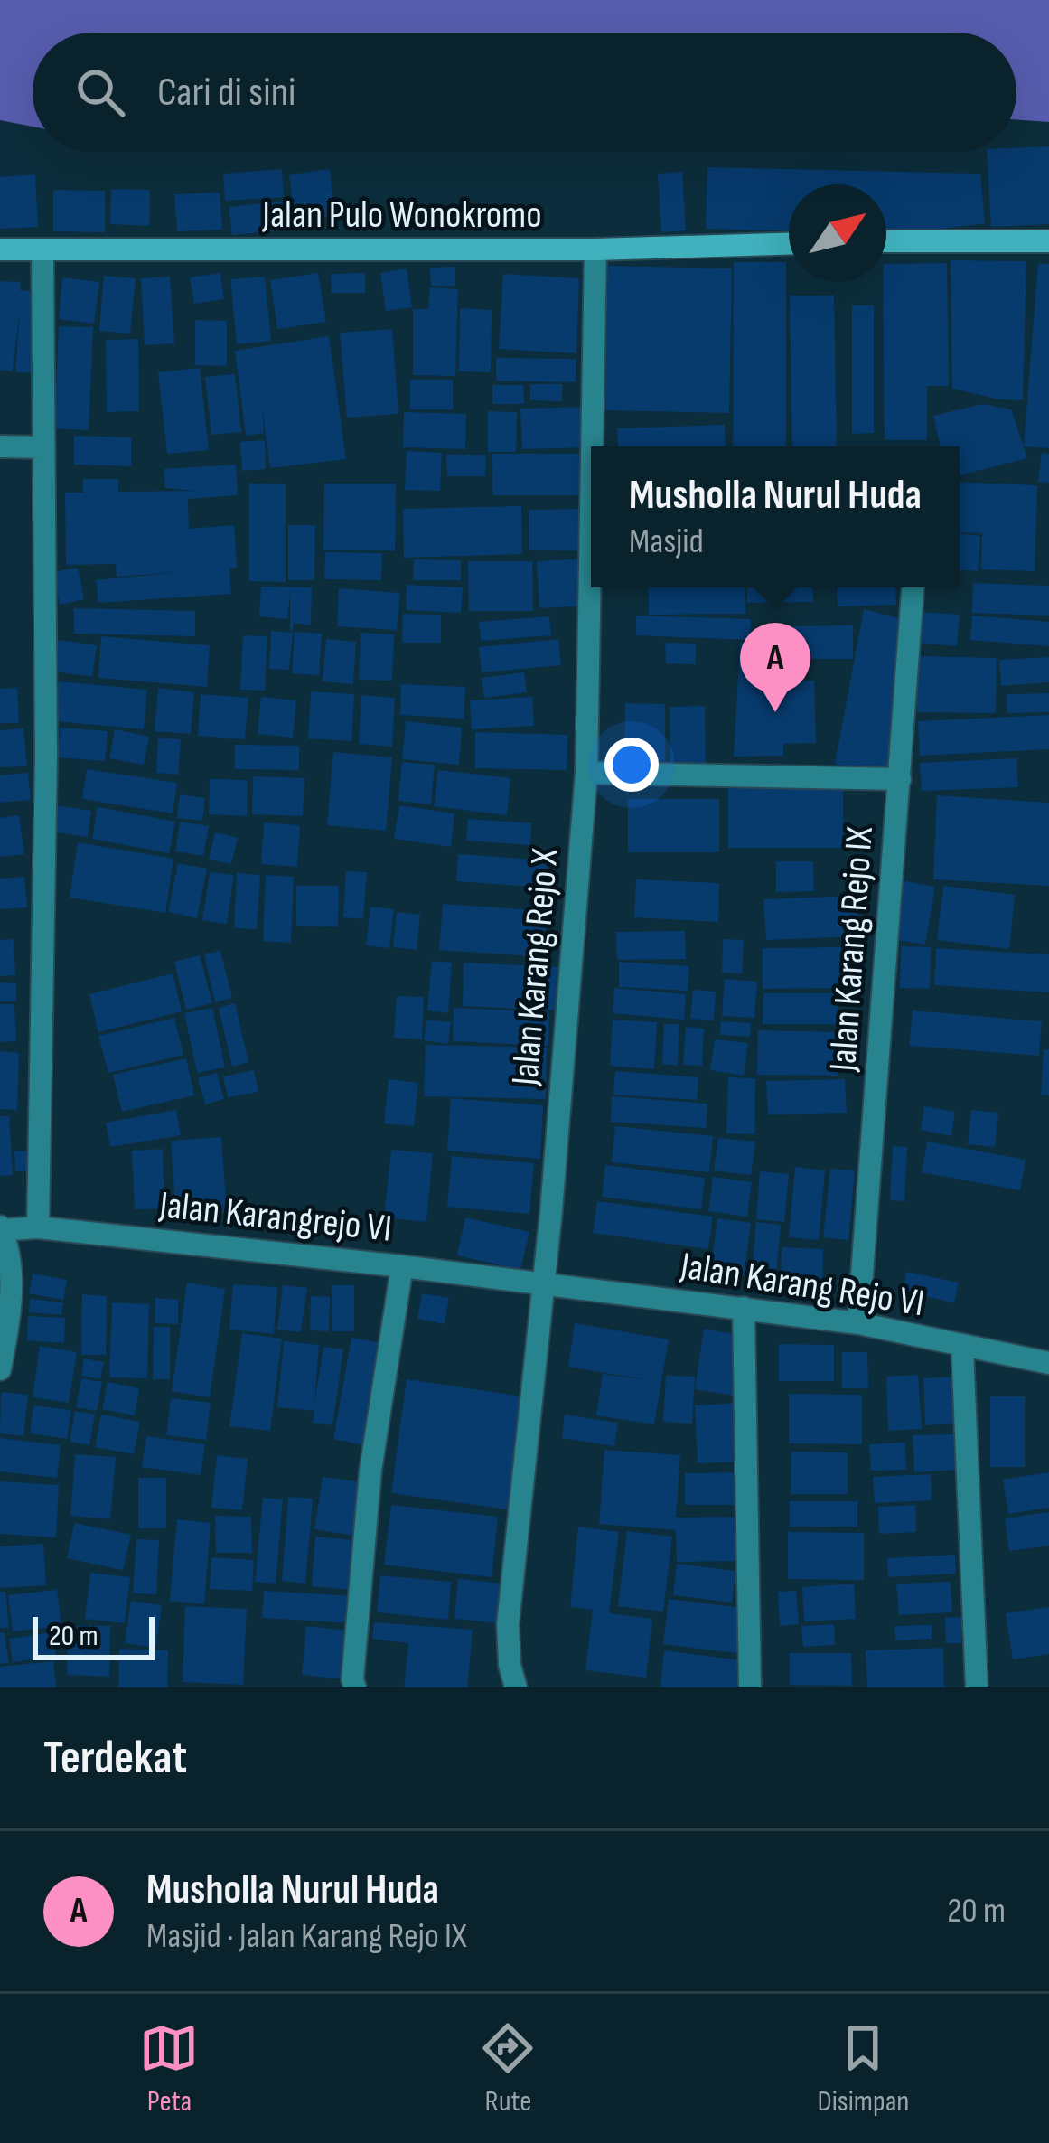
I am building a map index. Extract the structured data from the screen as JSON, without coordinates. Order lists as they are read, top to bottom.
{
  "streets": {
    "main road": ["Jalan Pulo Wonokromo"],
    "street": [
      "Jalan Karang Rejo IX",
      "Jalan Karang Rejo X",
      "Jalan Karangrejo VI",
      "Jalan Karang Rejo VI"
    ]
  },
  "crossings": [
    ["Jalan Pulo Wonokromo", "Jalan Karang Rejo X"],
    ["Jalan Karang Rejo IX", "Jalan Karang Rejo VI"],
    ["Jalan Karang Rejo X", "Jalan Karangrejo VI"],
    ["Jalan Karang Rejo X", "Jalan Karang Rejo VI"],
    ["Jalan Karangrejo VI", "Jalan Karang Rejo VI"]
  ],
  "scale_bar": "20 m",
  "north": "top right",
  "page": {
    "search": "Cari di sini",
    "popup": ["Musholla Nurul Huda", "Masjid"],
    "pins": "A",
    "scale": "20 m",
    "heading": "Terdekat",
    "list": [
      {
        "mark": "A",
        "name": "Musholla Nurul Huda",
        "note": "Masjid · Jalan Karang Rejo IX",
        "value": "20 m"
      }
    ],
    "nav": ["Peta", "Rute", "Disimpan"]
  }
}
